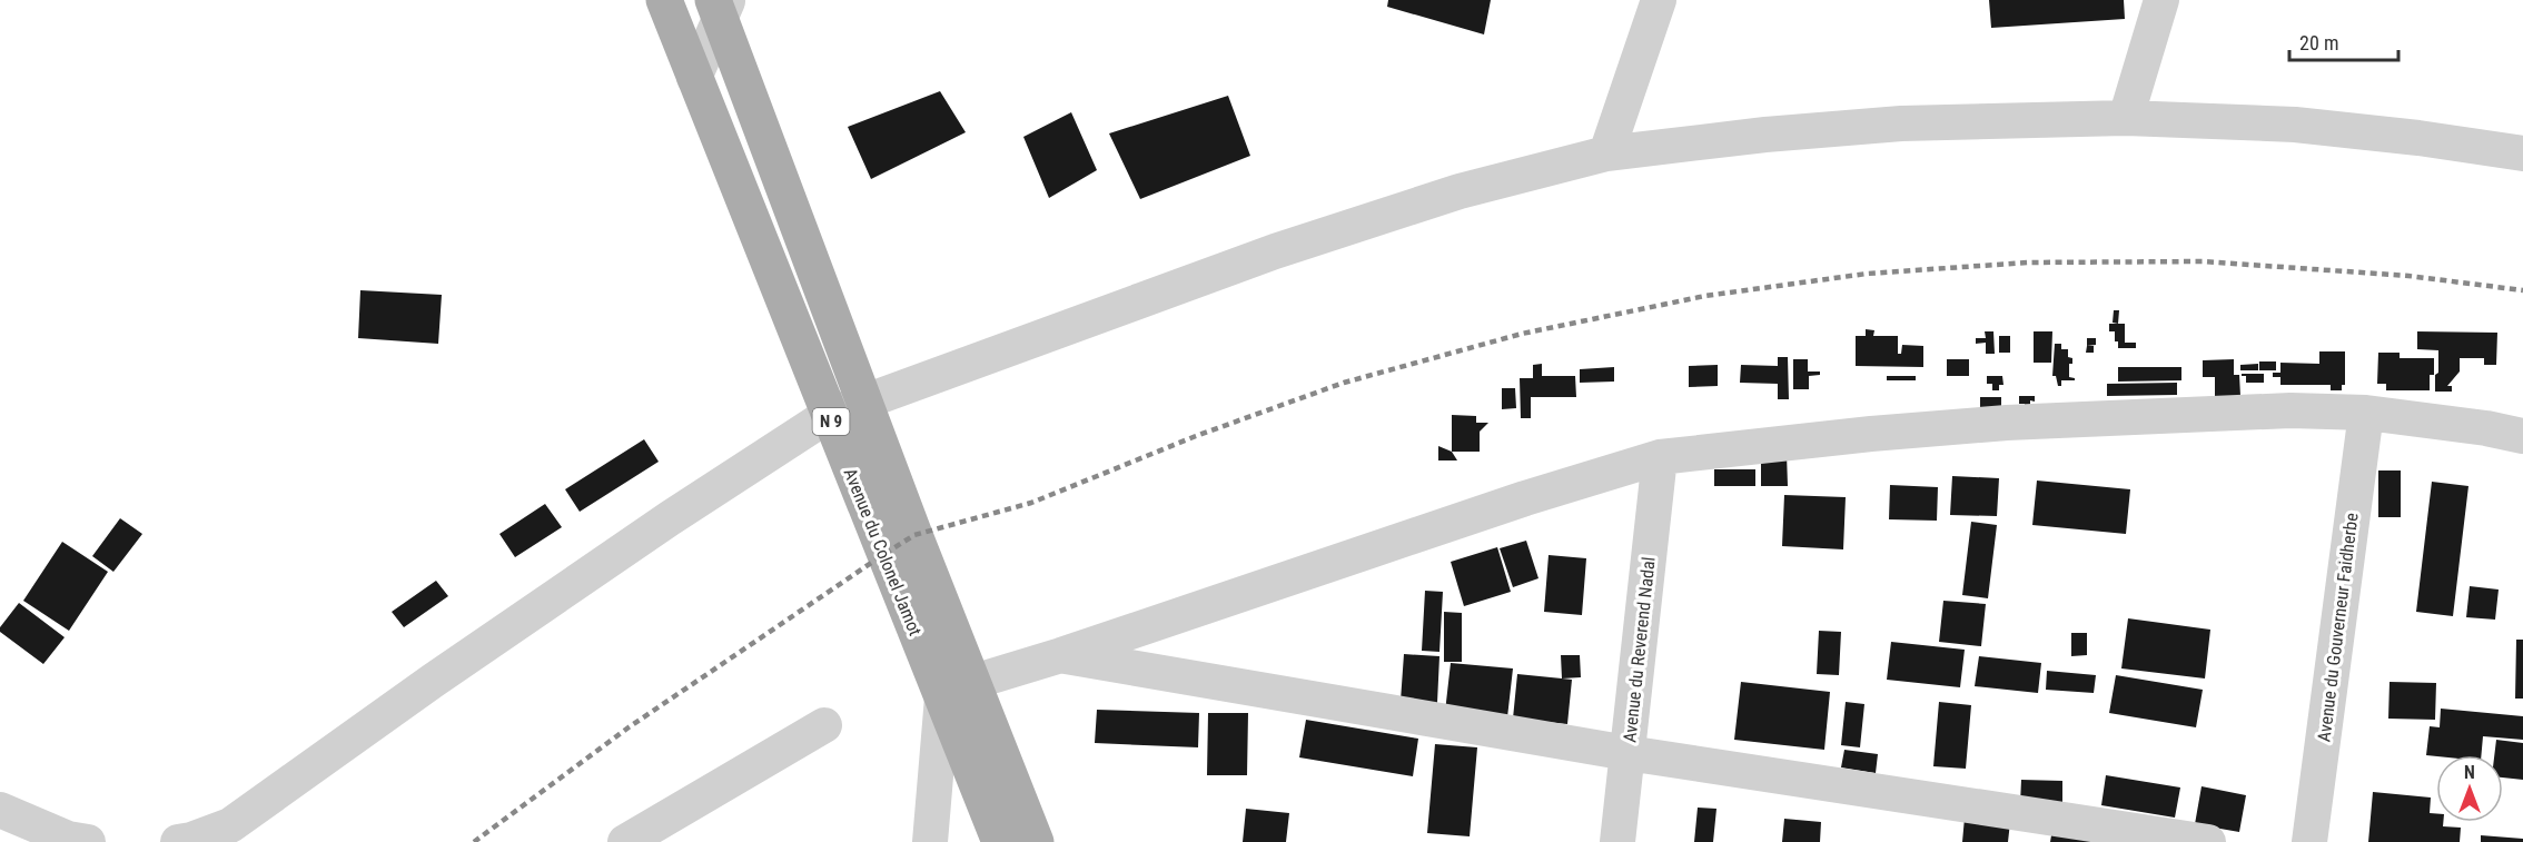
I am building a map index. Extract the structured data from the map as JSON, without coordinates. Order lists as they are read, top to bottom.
{
  "streets": {
    "main road": ["N 9", "Avenue du Colonel Jamot"],
    "street": ["Avenue du Gouverneur Faidherbe", "Avenue du Reverend Nadal"]
  },
  "scale_bar": "20 m",
  "north": "top"
}
